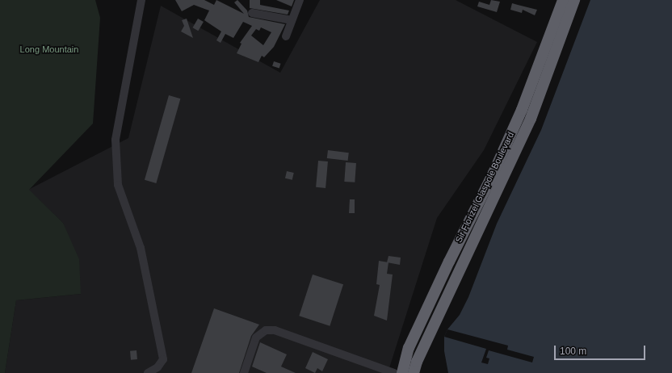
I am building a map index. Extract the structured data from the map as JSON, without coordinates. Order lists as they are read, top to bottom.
{
  "streets": {
    "highway": ["Sir Florizel Glaspole Boulevard"]
  },
  "parks": ["Long Mountain"],
  "scale_bar": "100 m"
}
